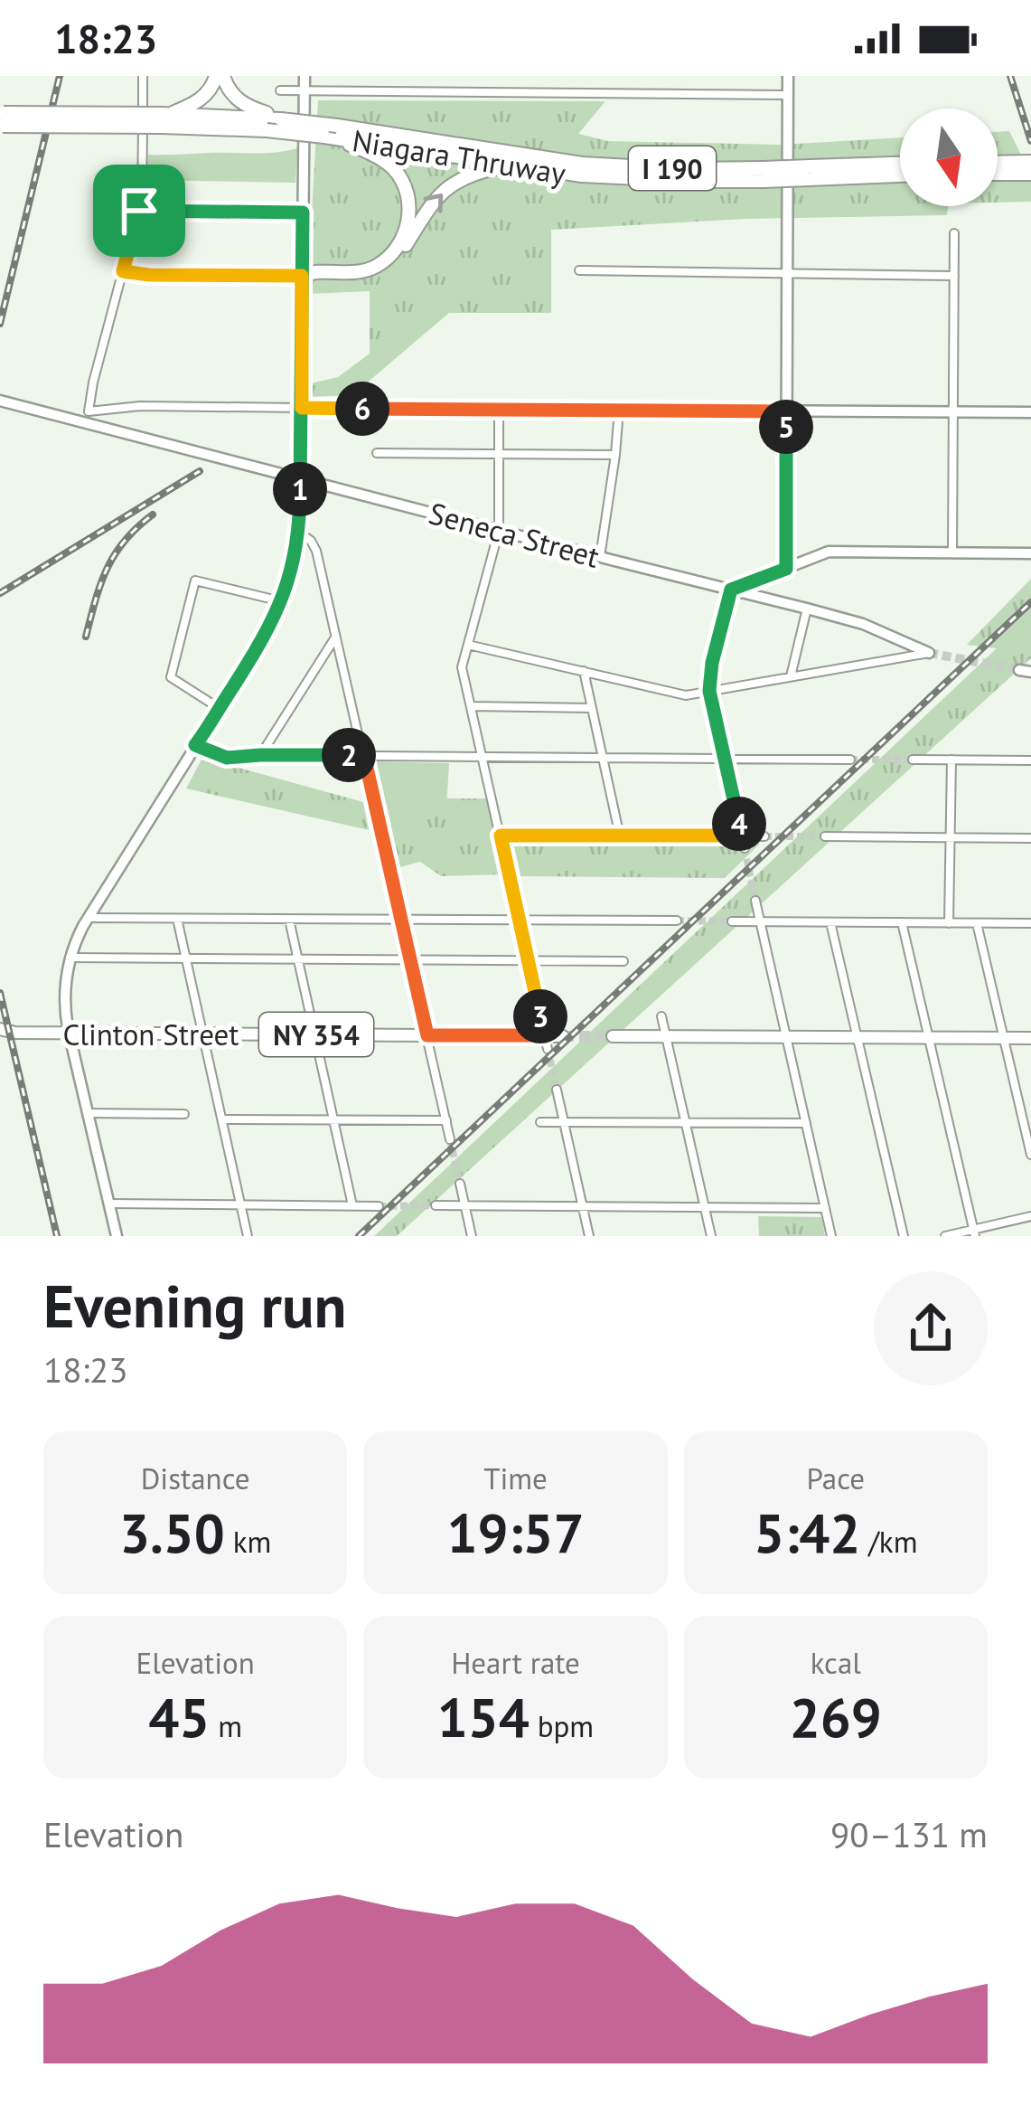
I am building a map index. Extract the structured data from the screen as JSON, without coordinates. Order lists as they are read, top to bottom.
{
  "streets": {
    "highway": ["Niagara Thruway", "I 190"],
    "main road": ["Clinton Street", "NY 354"],
    "street": ["Seneca Street"]
  },
  "north": "bottom",
  "page": {
    "status": "18:23",
    "pins": [
      "6",
      "5",
      "1",
      "2",
      "4",
      "3"
    ],
    "heading": ["Evening run", "18:23"],
    "stats": [
      ["Distance", "3.50 km"],
      ["Time", "19:57"],
      ["Pace", "5:42 /km"],
      ["Elevation", "45 m"],
      ["Heart rate", "154 bpm"],
      ["kcal", "269"]
    ],
    "chart": ["Elevation", "90–131 m"]
  }
}
